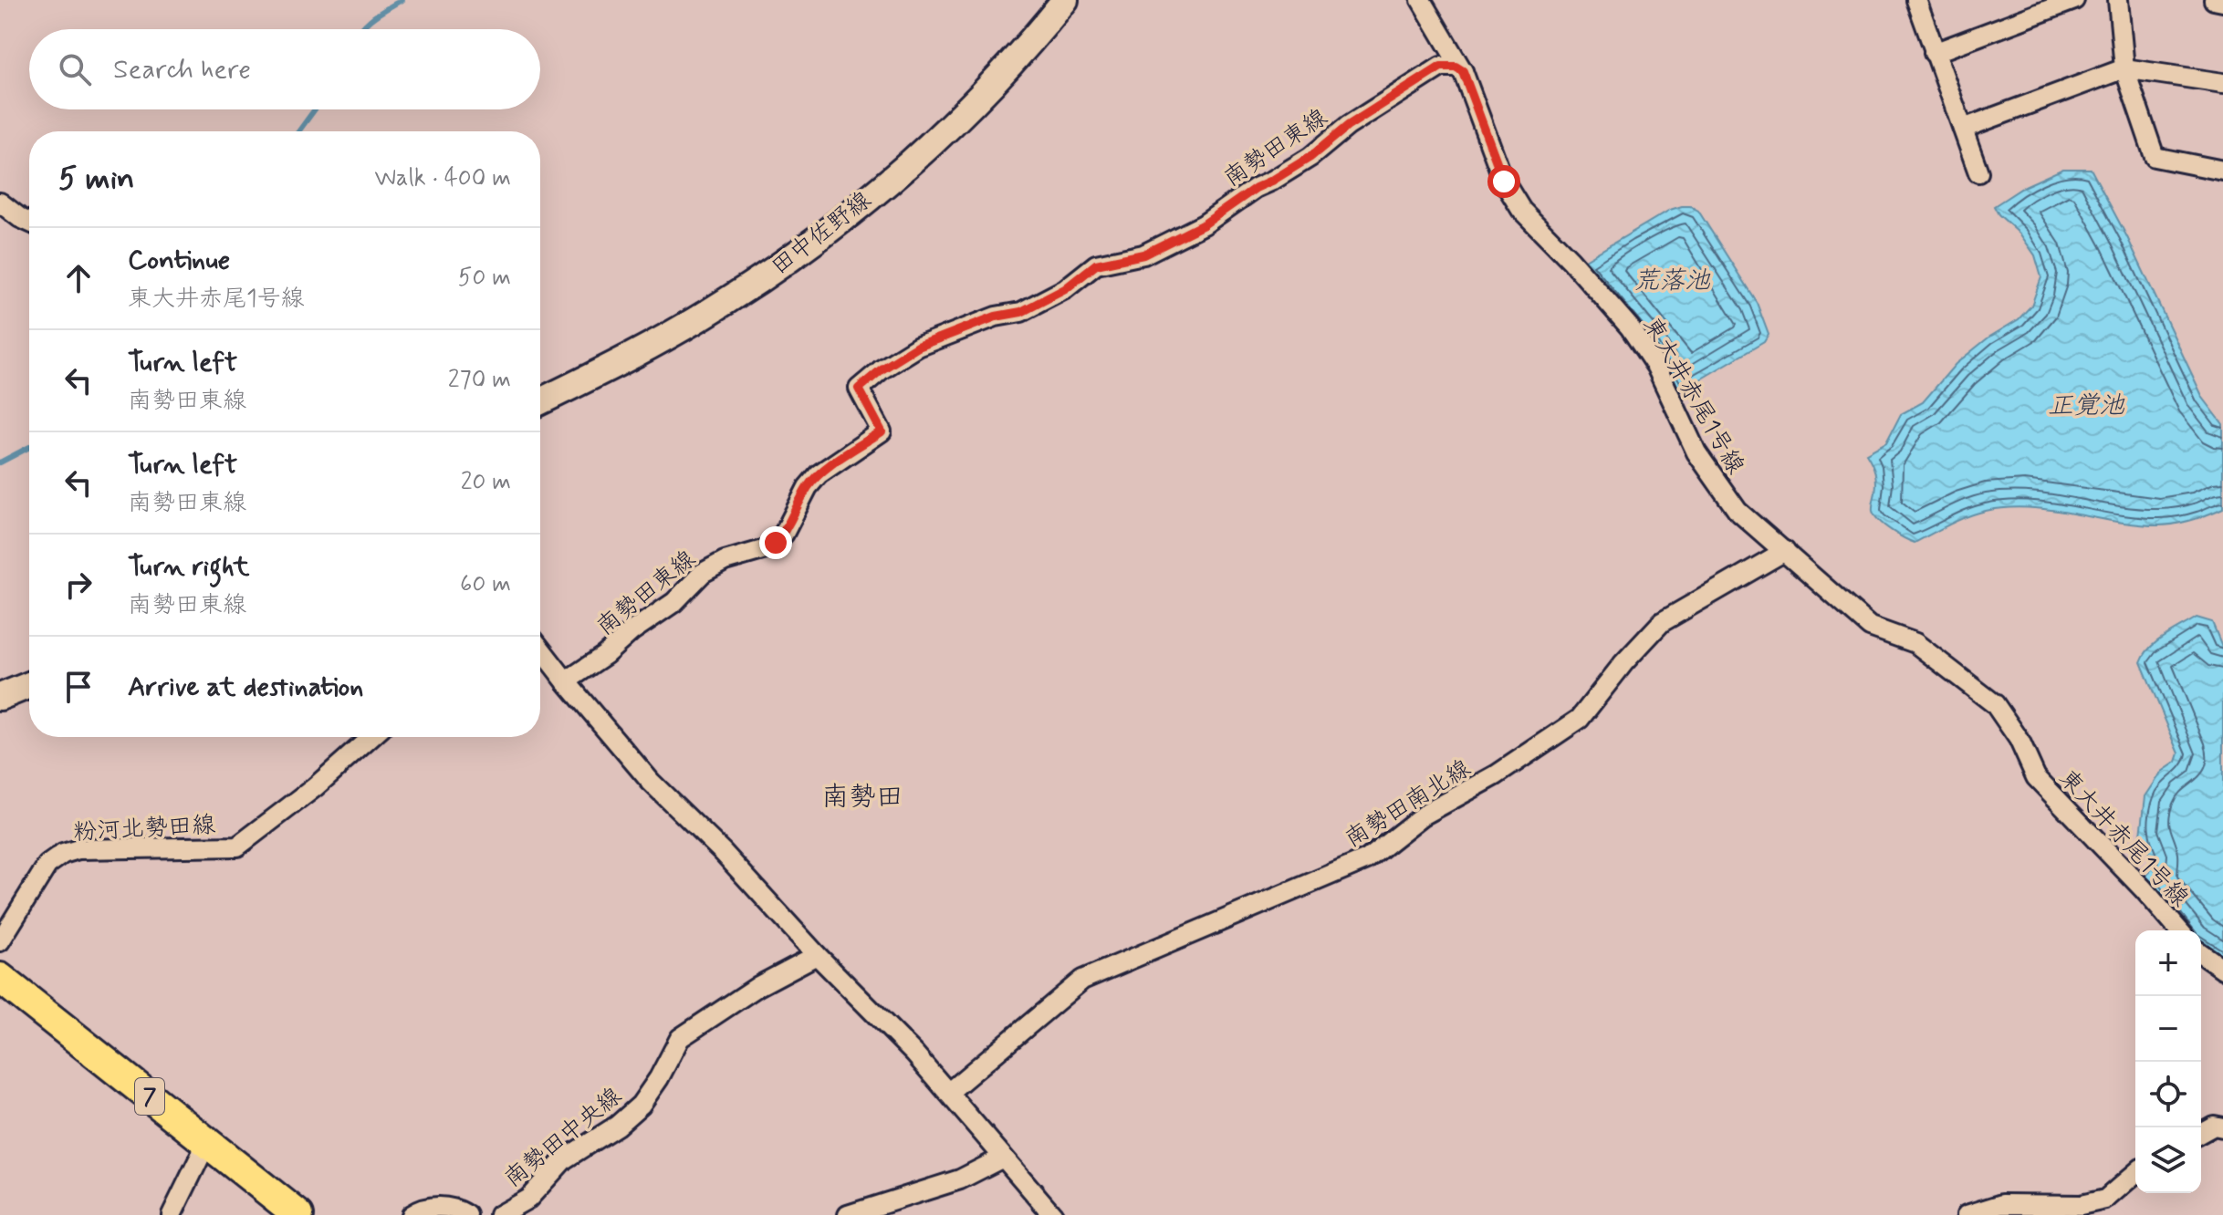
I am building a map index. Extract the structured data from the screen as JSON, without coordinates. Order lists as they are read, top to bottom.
{
  "streets": {
    "main road": ["7"],
    "street": [
      "南勢田東線",
      "田中佐野線",
      "東大井赤尾1号線",
      "南勢田南北線",
      "粉河北勢田線",
      "南勢田中央線"
    ]
  },
  "crossings": [
    ["南勢田東線", "東大井赤尾1号線"],
    ["東大井赤尾1号線", "南勢田南北線"]
  ],
  "districts": ["南勢田"],
  "water": ["荒落池", "正覚池"],
  "page": {
    "search": "Search here",
    "heading": ["5 min", "Walk · 400 m"],
    "list": [
      ["Continue", "東大井赤尾1号線", "50 m"],
      ["Turn left", "南勢田東線", "270 m"],
      ["Turn left", "南勢田東線", "20 m"],
      ["Turn right", "南勢田東線", "60 m"],
      "Arrive at destination"
    ],
    "map_buttons": ["+", "−"]
  }
}
